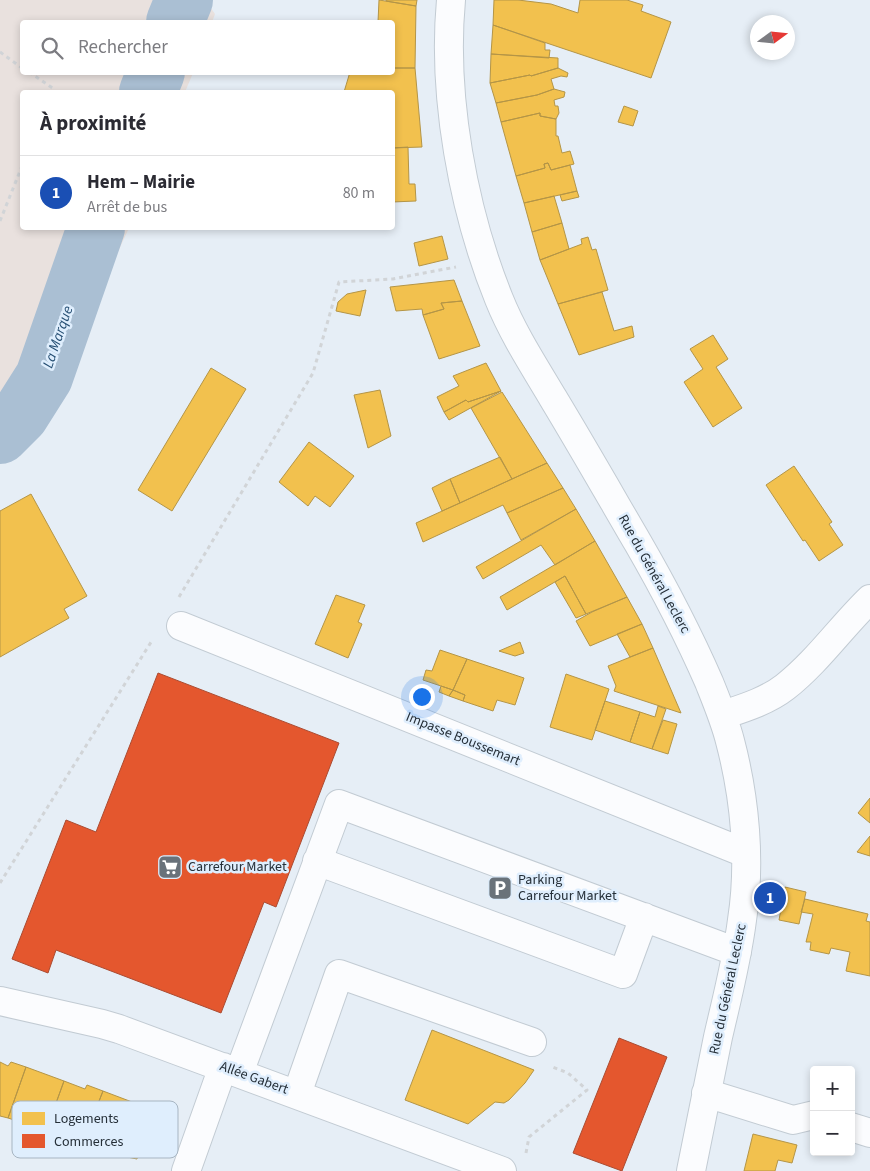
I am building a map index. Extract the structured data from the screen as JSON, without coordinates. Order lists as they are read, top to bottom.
{
  "streets": {
    "street": ["Rue du Général Leclerc", "Impasse Boussemart", "Allée Gabert"]
  },
  "crossings": [
    ["Rue du Général Leclerc", "Impasse Boussemart"]
  ],
  "water": ["La Marque"],
  "places": {
    "supermarket": ["Carrefour Market"],
    "parking": ["Parking Carrefour Market"]
  },
  "legend": ["Logements", "Commerces"],
  "north": "right",
  "page": {
    "search": "Rechercher",
    "heading": "À proximité",
    "list": [
      {
        "mark": "1",
        "name": "Hem – Mairie",
        "note": "Arrêt de bus",
        "value": "80 m"
      }
    ],
    "pins": "1",
    "map_buttons": ["+", "−"]
  }
}
